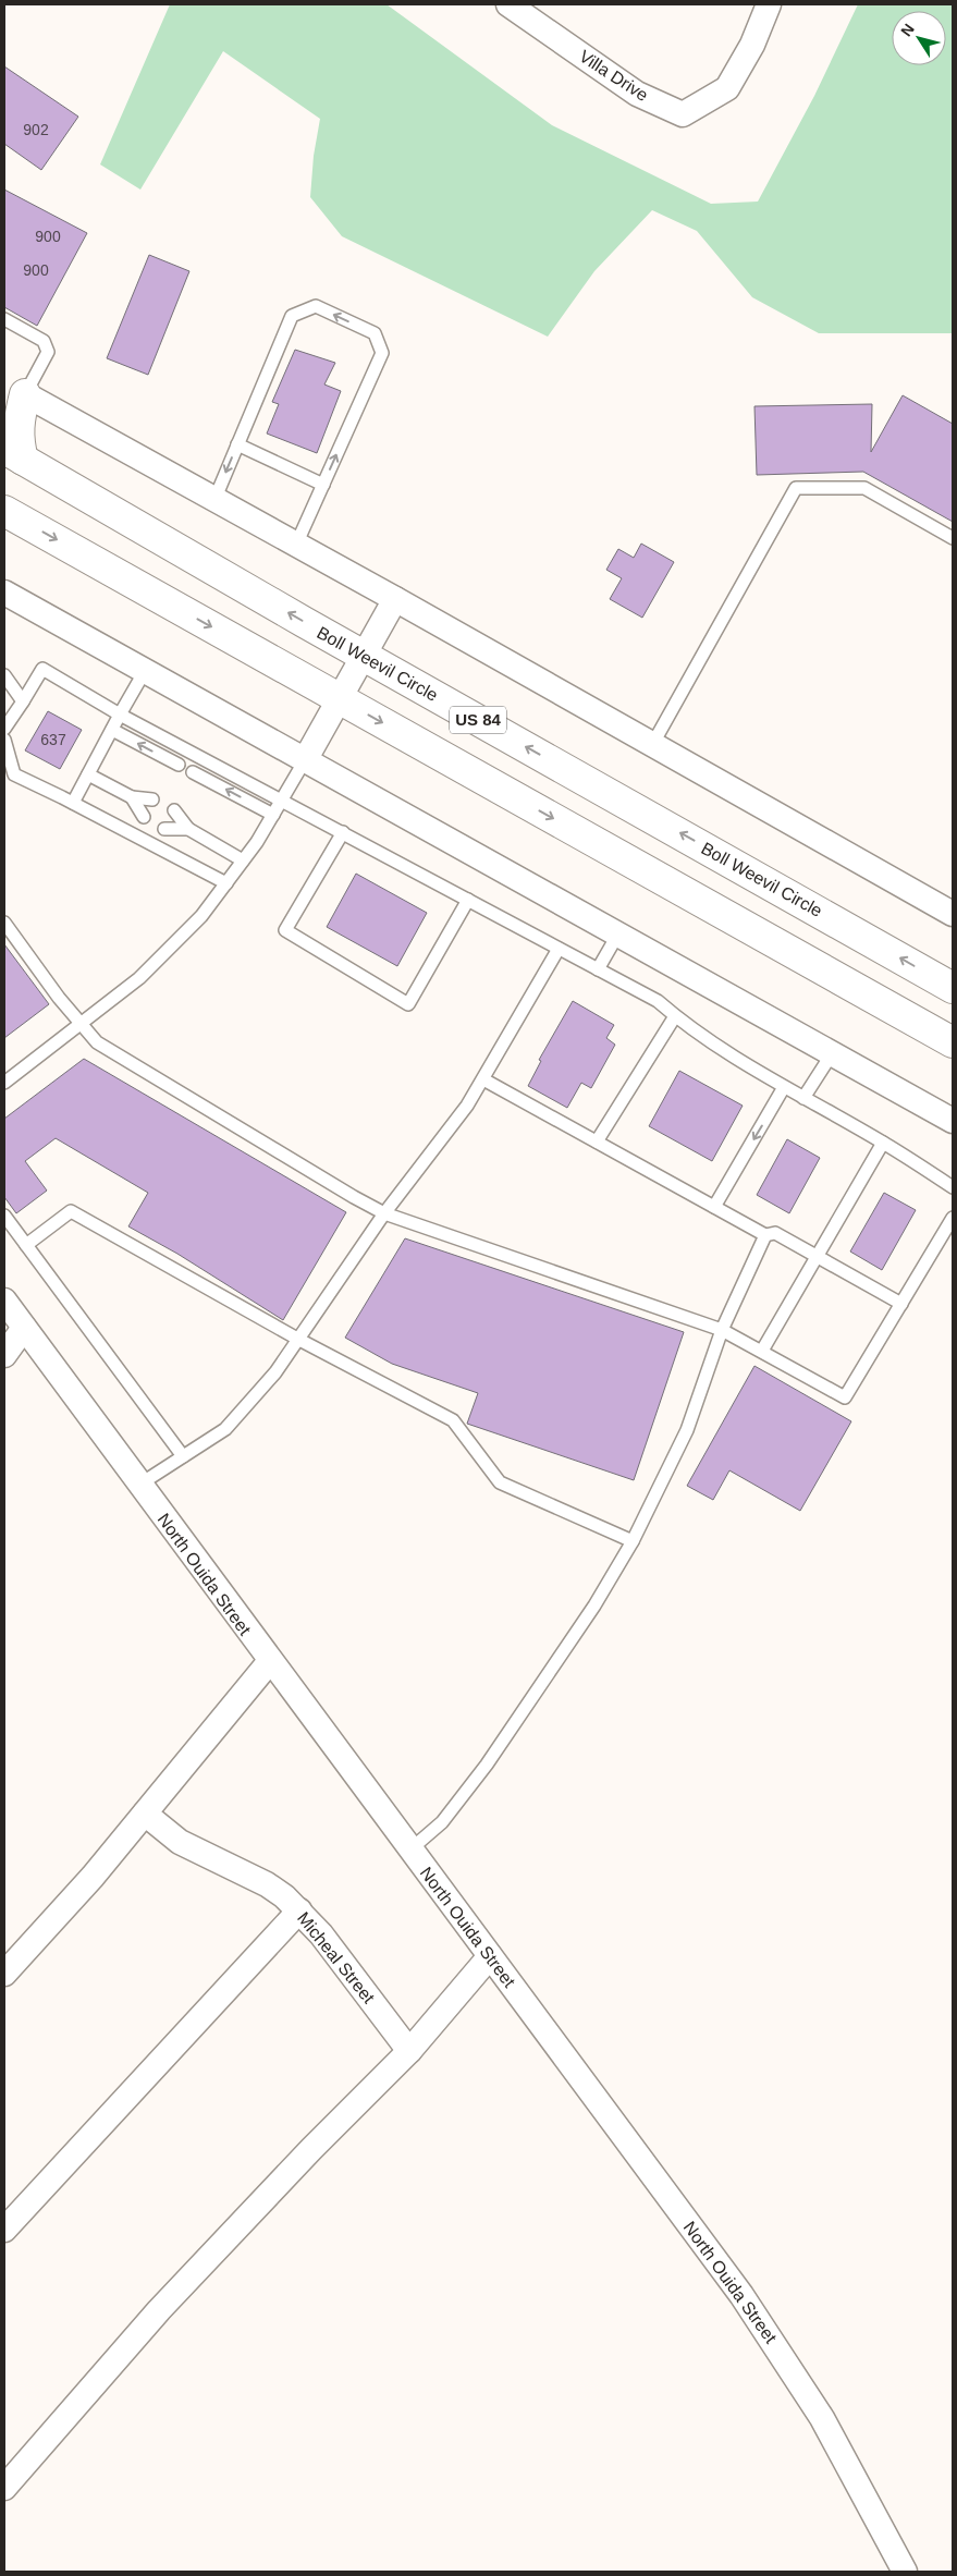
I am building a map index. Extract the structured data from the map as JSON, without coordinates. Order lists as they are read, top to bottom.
{
  "streets": {
    "highway": ["Boll Weevil Circle", "US 84"],
    "street": ["Villa Drive", "North Ouida Street", "Micheal Street"]
  },
  "house_numbers": [
    "902",
    "900",
    "900",
    "637"
  ],
  "north": "top left"
}
